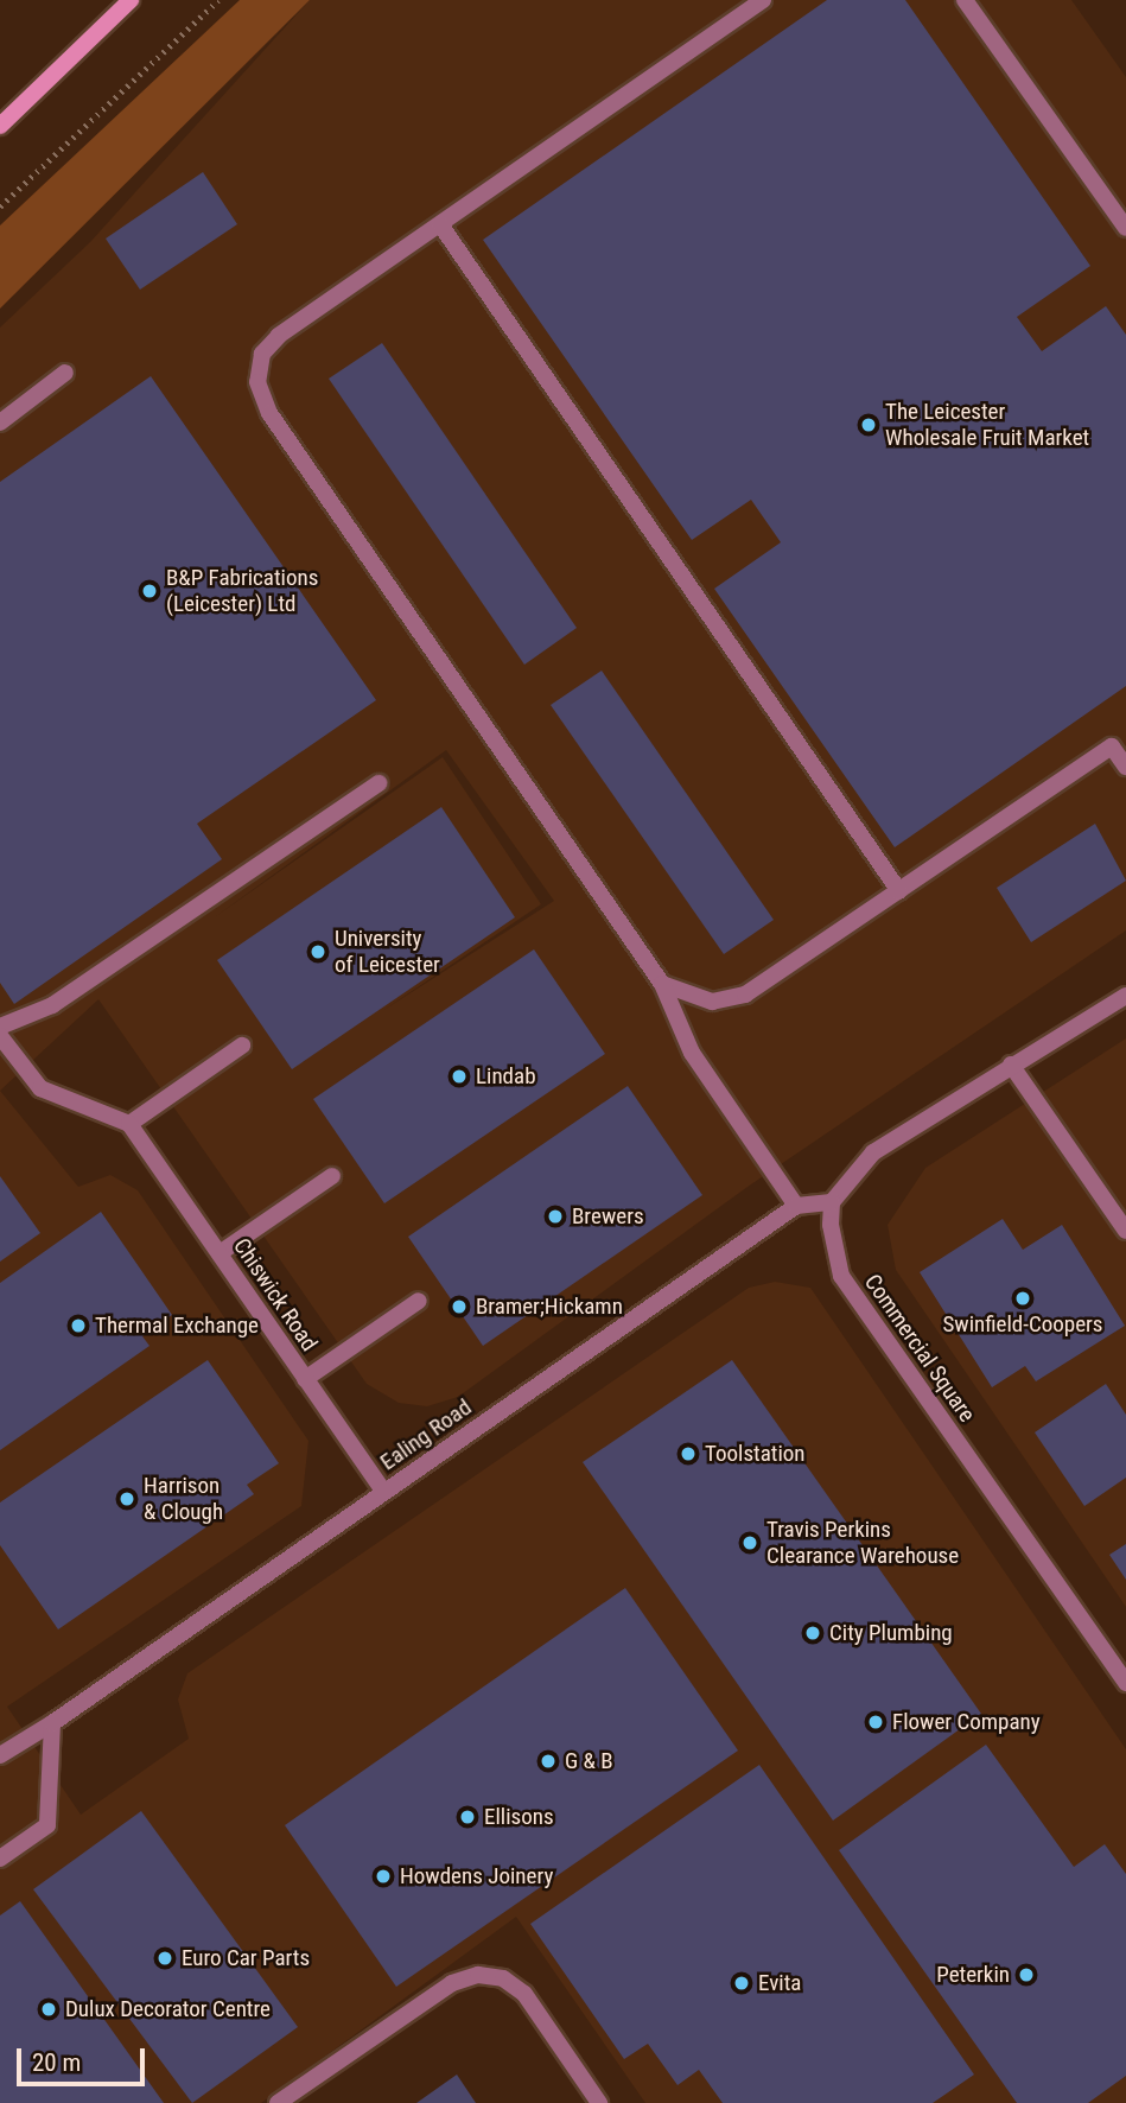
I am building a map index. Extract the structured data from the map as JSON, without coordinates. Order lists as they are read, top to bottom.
{
  "streets": {
    "street": ["Chiswick Road", "Commercial Square", "Ealing Road"]
  },
  "crossings": [
    ["Chiswick Road", "Ealing Road"],
    ["Commercial Square", "Ealing Road"]
  ],
  "places": [
    "The Leicester Wholesale Fruit Market",
    "B&P Fabrications (Leicester) Ltd",
    "University of Leicester",
    "Lindab",
    "Brewers",
    "Swinfield-Coopers",
    "Bramer;Hickamn",
    "Thermal Exchange",
    "Toolstation",
    "Harrison & Clough",
    "Travis Perkins Clearance Warehouse",
    "City Plumbing",
    "Flower Company",
    "G & B",
    "Ellisons",
    "Howdens Joinery",
    "Euro Car Parts",
    "Peterkin",
    "Evita",
    "Dulux Decorator Centre"
  ],
  "scale_bar": "20 m"
}
